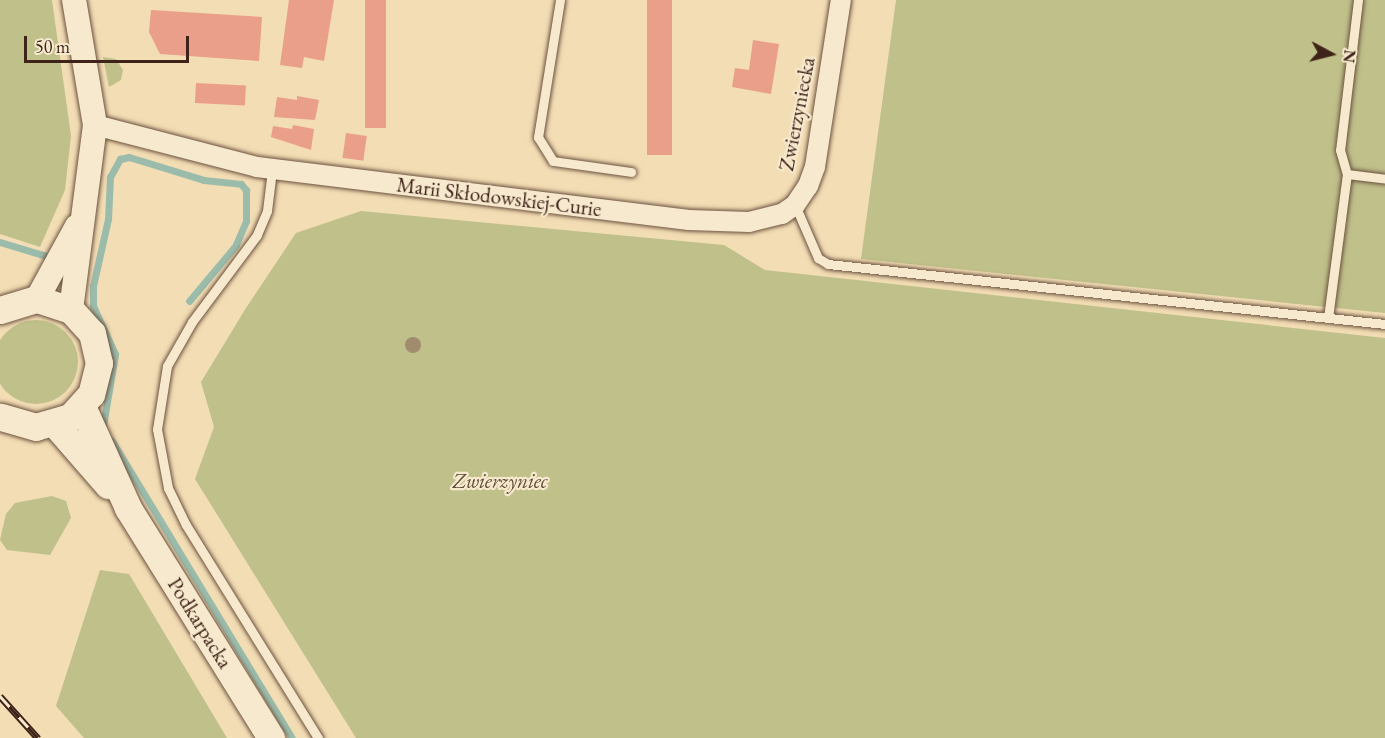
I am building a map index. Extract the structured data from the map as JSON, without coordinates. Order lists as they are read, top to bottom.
{
  "streets": {
    "main road": ["Podkarpacka"],
    "street": ["Zwierzyniecka", "Marii Skłodowskiej-Curie"]
  },
  "crossings": [
    ["Zwierzyniecka", "Marii Skłodowskiej-Curie"]
  ],
  "parks": ["Zwierzyniec"],
  "scale_bar": "50 m",
  "north": "right"
}
